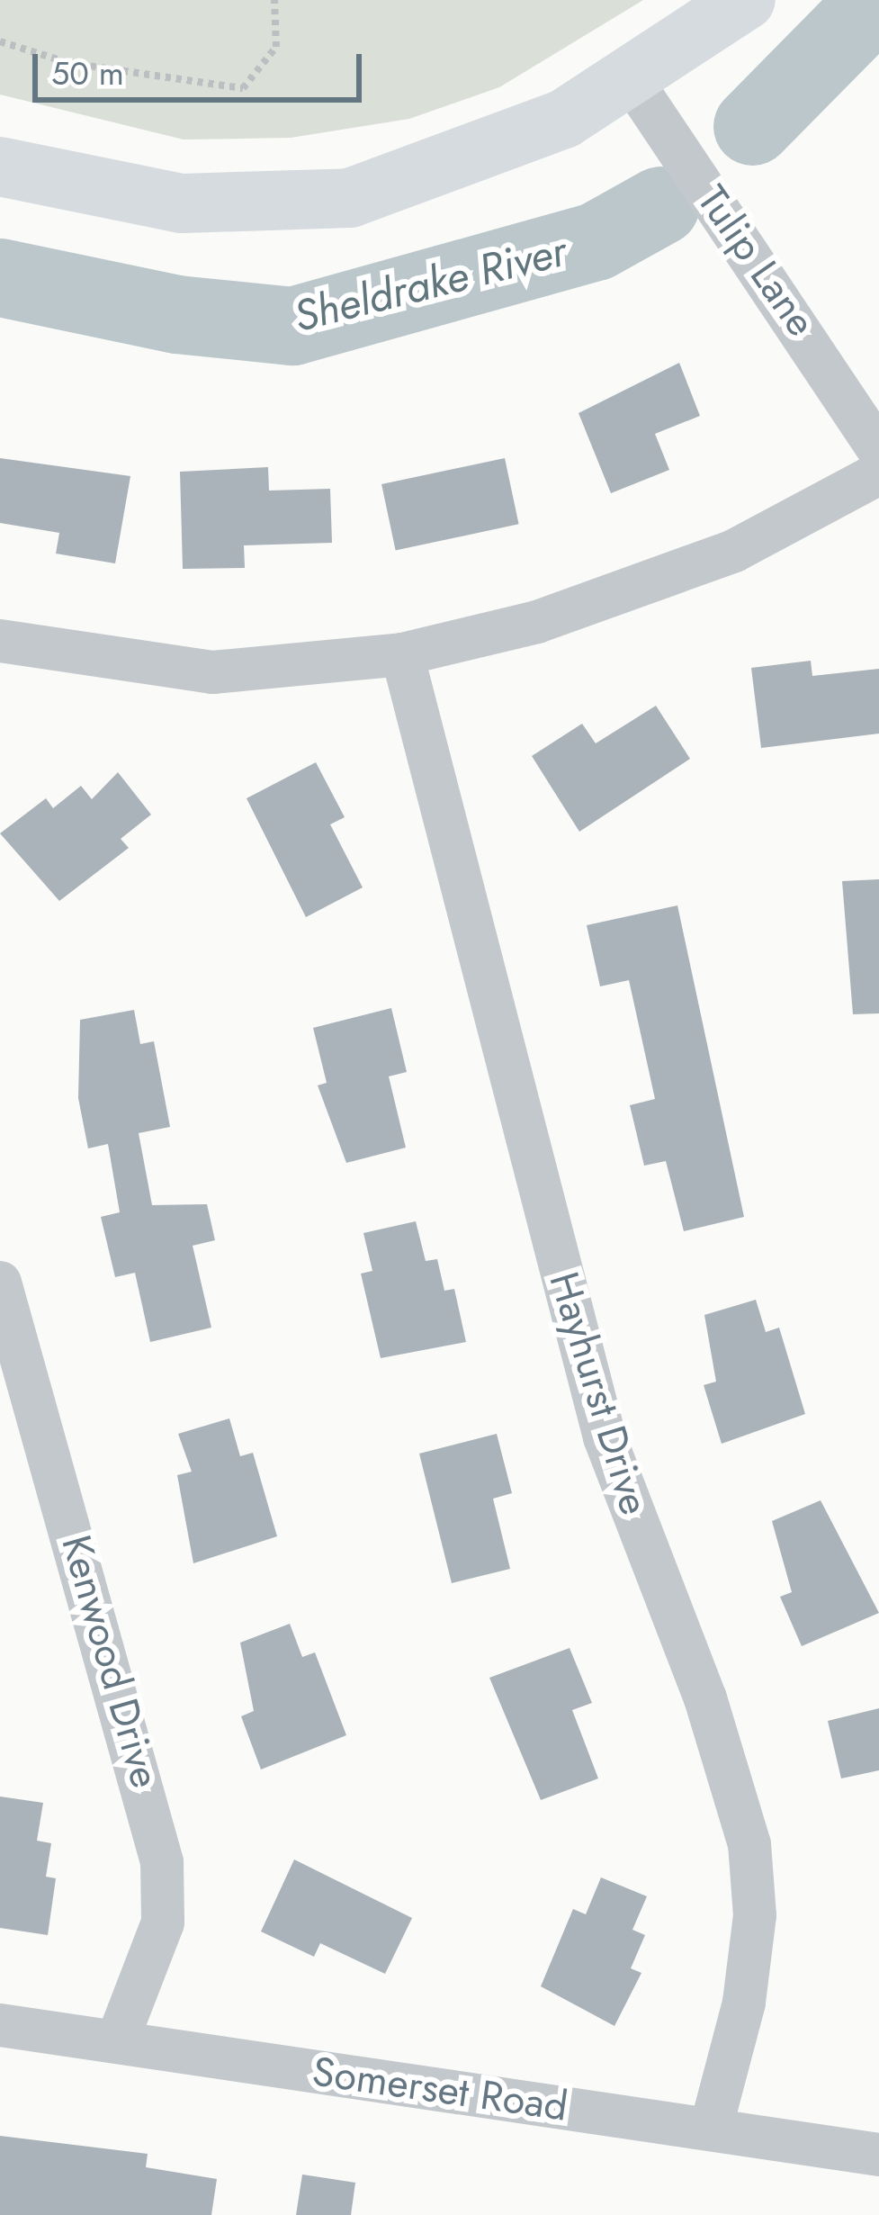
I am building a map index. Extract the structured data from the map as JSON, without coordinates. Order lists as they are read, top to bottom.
{
  "streets": {
    "street": [
      "Tulip Lane",
      "Hayhurst Drive",
      "Kenwood Drive",
      "Somerset Road"
    ]
  },
  "crossings": [
    ["Hayhurst Drive", "Somerset Road"],
    ["Kenwood Drive", "Somerset Road"]
  ],
  "water": ["Sheldrake River"],
  "scale_bar": "50 m"
}
